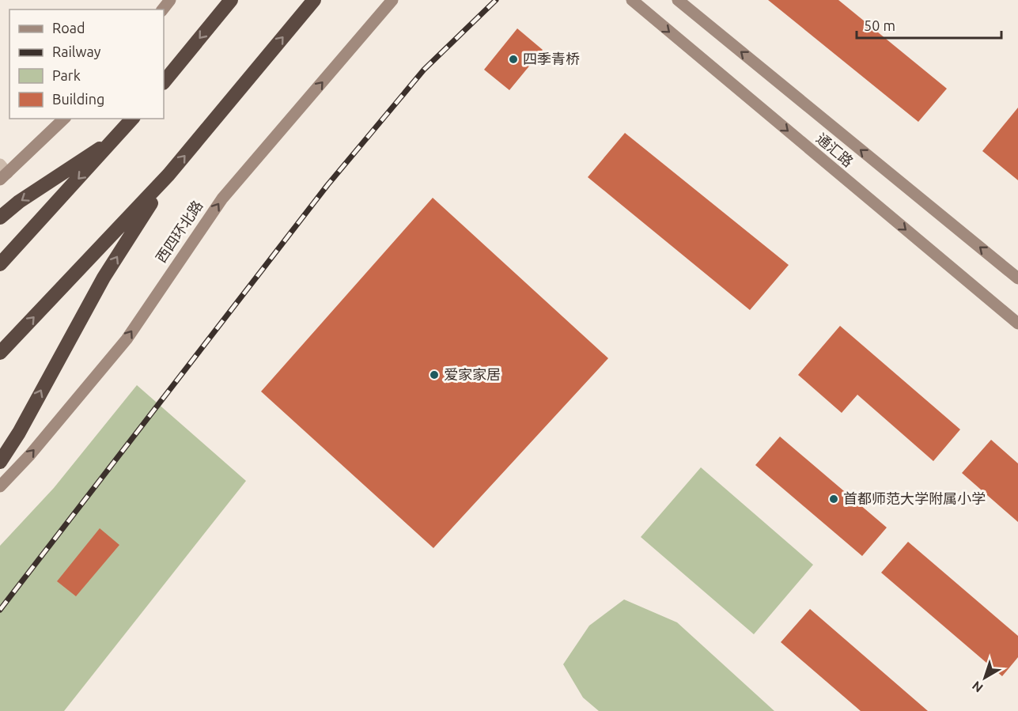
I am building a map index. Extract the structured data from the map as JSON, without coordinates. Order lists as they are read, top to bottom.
{
  "streets": {
    "street": ["通汇路", "西四环北路"]
  },
  "one_way": ["西四环北路"],
  "places": ["四季青桥", "爱家家居", "首都师范大学附属小学"],
  "legend": [
    "Road",
    "Railway",
    "Park",
    "Building"
  ],
  "scale_bar": "50 m",
  "north": "bottom left"
}
